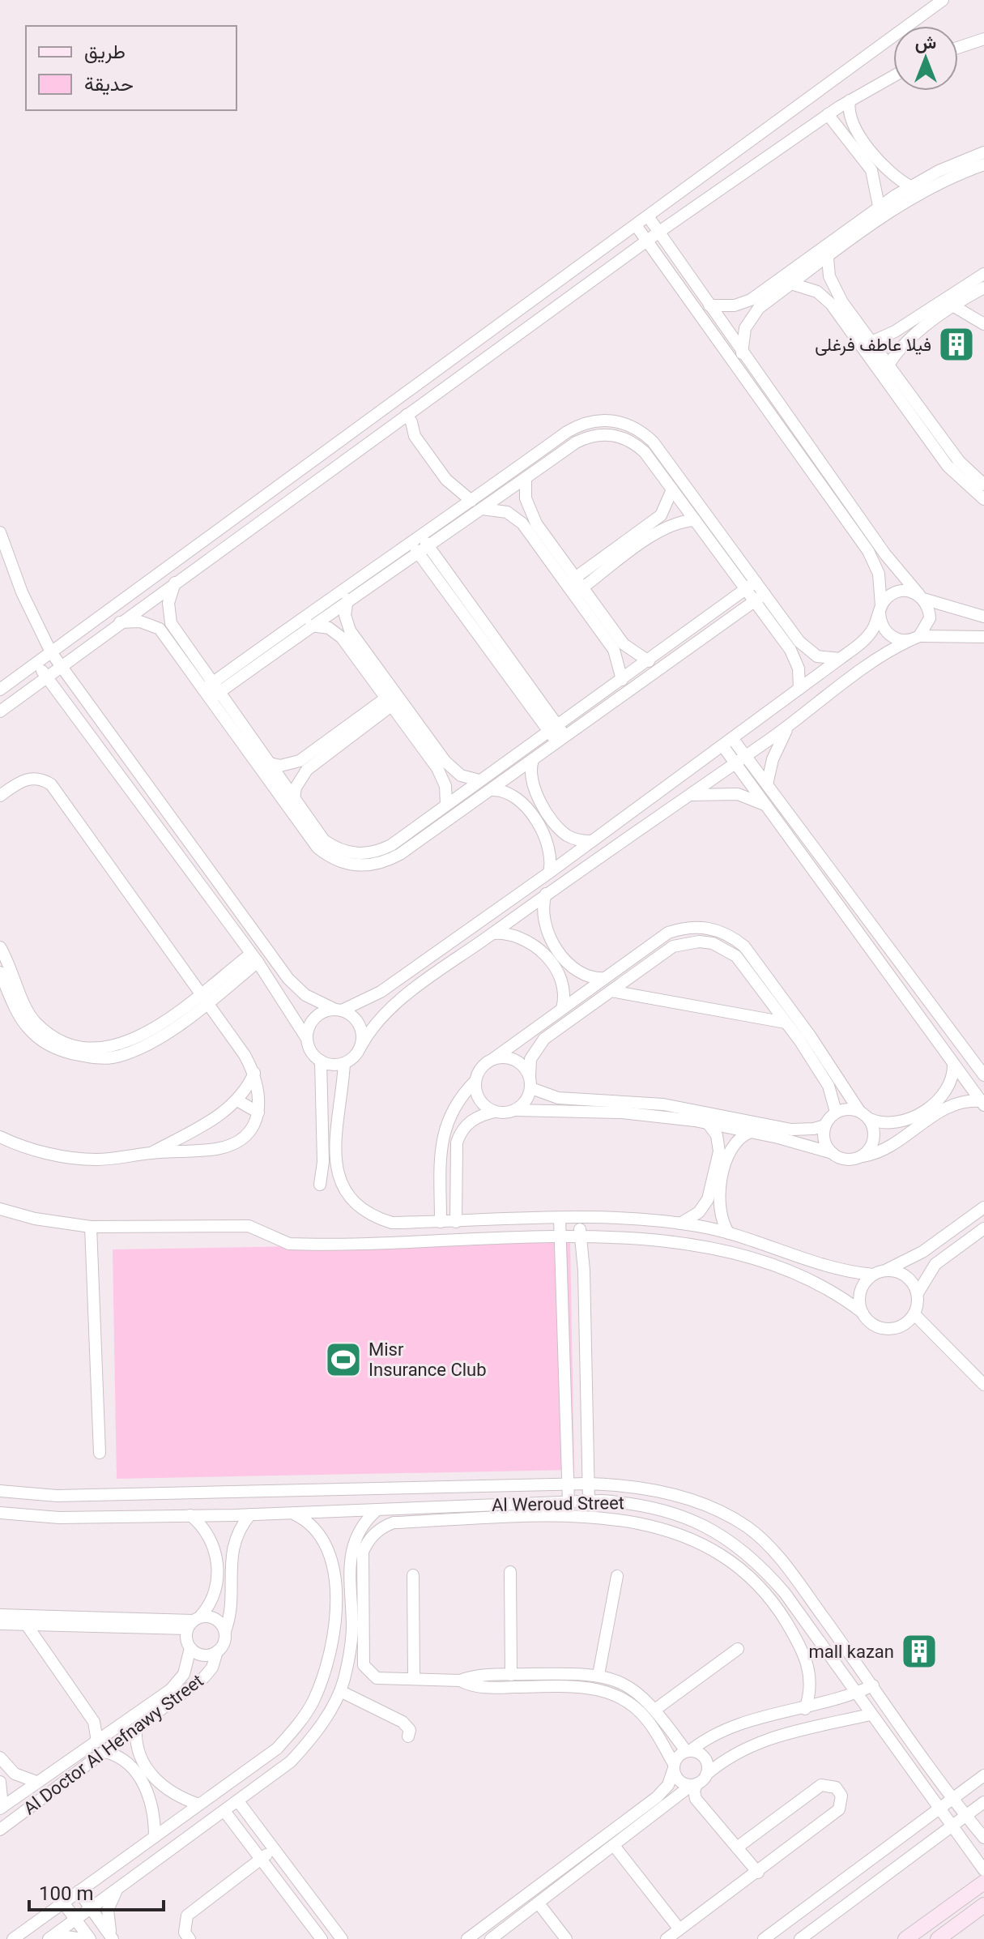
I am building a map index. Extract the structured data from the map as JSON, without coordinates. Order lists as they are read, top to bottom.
{
  "streets": {
    "street": ["Al Weroud Street", "Al Doctor Al Hefnawy Street"]
  },
  "places": {
    "building": ["فيلا عاطف فرغلى", "mall kazan"],
    "sports": ["Misr Insurance Club"]
  },
  "legend": ["طريق", "حديقة"],
  "scale_bar": "100 m",
  "north": "top"
}
